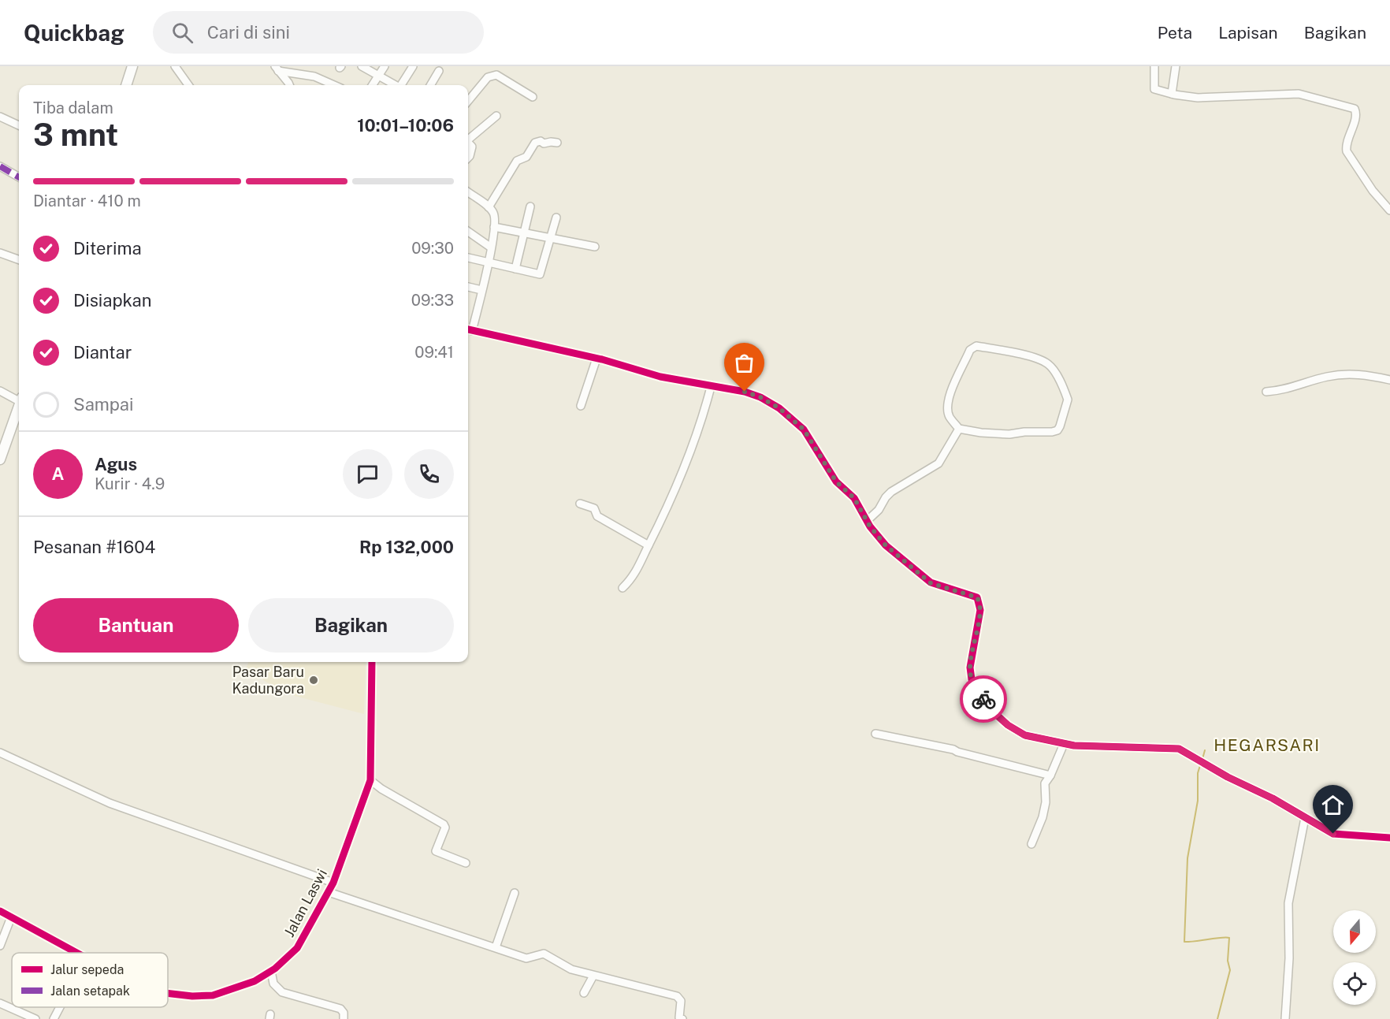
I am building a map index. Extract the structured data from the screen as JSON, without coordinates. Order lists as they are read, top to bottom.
{
  "streets": {
    "street": ["Jalan Laswi"]
  },
  "districts": ["HEGARSARI"],
  "places": ["Pasar Baru Kadungora"],
  "legend": ["Jalur sepeda", "Jalan setapak"],
  "north": "bottom",
  "page": {
    "header": "Quickbag",
    "search": "Cari di sini",
    "nav": ["Peta", "Lapisan", "Bagikan"],
    "heading": ["3 mnt", "Tiba dalam", "10:01–10:06"],
    "panel": [
      "Agus",
      "Kurir · 4.9",
      "Pesanan #1604",
      "Rp 132,000"
    ],
    "bar": "Diantar · 410 m",
    "list": [
      ["Diterima", "09:30"],
      ["Disiapkan", "09:33"],
      ["Diantar", "09:41"],
      "Sampai"
    ],
    "round": "A",
    "buttons": ["Bantuan", "Bagikan"]
  }
}
